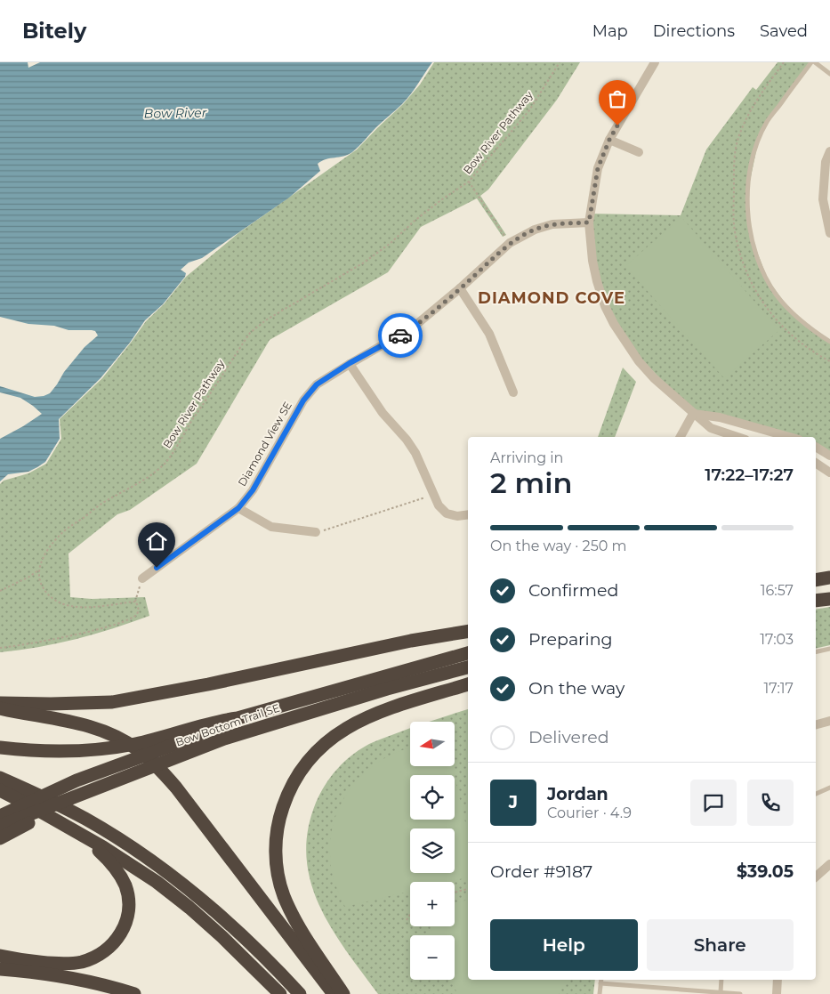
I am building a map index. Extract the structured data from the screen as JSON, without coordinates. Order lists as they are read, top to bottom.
{
  "streets": {
    "highway": ["Bow Bottom Trail SE"],
    "street": ["Diamond View SE"],
    "path": ["Bow River Pathway"]
  },
  "districts": ["DIAMOND COVE"],
  "water": ["Bow River"],
  "north": "left",
  "page": {
    "header": "Bitely",
    "nav": ["Map", "Directions", "Saved"],
    "heading": ["2 min", "Arriving in", "17:22–17:27"],
    "panel": [
      "Jordan",
      "Courier · 4.9",
      "Order #9187",
      "$39.05"
    ],
    "bar": "On the way · 250 m",
    "list": [
      ["Confirmed", "16:57"],
      ["Preparing", "17:03"],
      ["On the way", "17:17"],
      "Delivered"
    ],
    "map_buttons": ["+", "−"],
    "round": "J",
    "buttons": ["Help", "Share"]
  }
}
